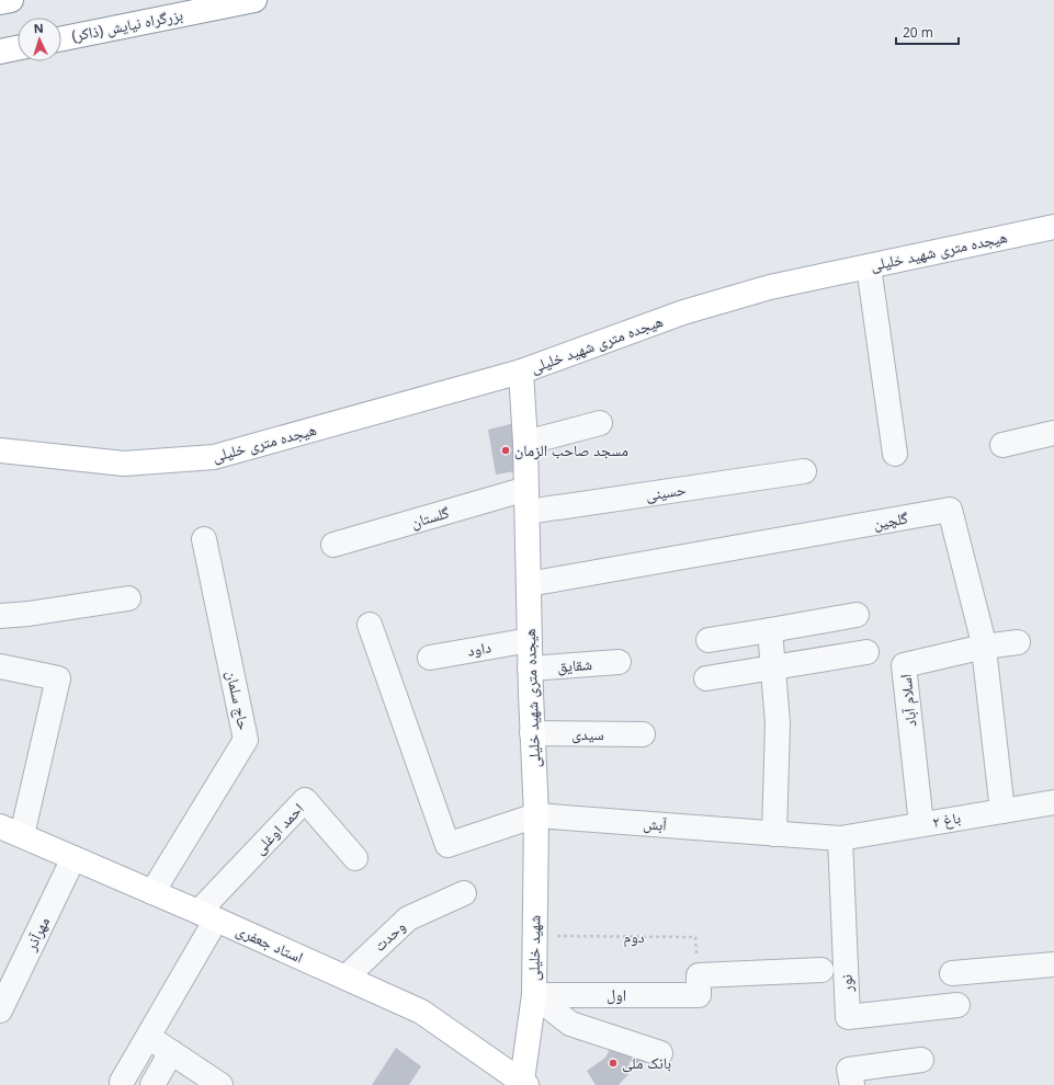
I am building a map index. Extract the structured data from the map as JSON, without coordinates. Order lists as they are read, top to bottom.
{
  "streets": {
    "main road": [
      "بزرگراه نیایش (ذاکر)",
      "هیجده متری شهید خلیلی",
      "هیجده متری خلیلی",
      "استاد جعفری",
      "شهید خلیلی"
    ],
    "street": [
      "حسینی",
      "گلستان",
      "گلچین",
      "داود",
      "شقایق",
      "حاج سلمان",
      "اسلام آباد",
      "سیدی",
      "باغ ۲",
      "آبش",
      "احمد اوغلی",
      "مهرآذر",
      "وحدت",
      "نور",
      "اول"
    ],
    "path": ["دوم"]
  },
  "crossings": [
    ["هیجده متری شهید خلیلی", "هیجده متری خلیلی"],
    ["هیجده متری شهید خلیلی", "حسینی"],
    ["هیجده متری شهید خلیلی", "گلستان"],
    ["هیجده متری شهید خلیلی", "گلچین"],
    ["هیجده متری شهید خلیلی", "داود"],
    ["هیجده متری شهید خلیلی", "شقایق"],
    ["هیجده متری شهید خلیلی", "سیدی"],
    ["هیجده متری شهید خلیلی", "آبش"],
    ["هیجده متری شهید خلیلی", "شهید خلیلی"],
    ["حسینی", "گلستان"],
    ["گلچین", "اسلام آباد"],
    ["گلچین", "باغ ۲"],
    ["حاج سلمان", "استاد جعفری"],
    ["اسلام آباد", "باغ ۲"],
    ["باغ ۲", "آبش"],
    ["باغ ۲", "نور"],
    ["آبش", "شهید خلیلی"],
    ["آبش", "نور"],
    ["احمد اوغلی", "استاد جعفری"],
    ["مهرآذر", "استاد جعفری"],
    ["وحدت", "استاد جعفری"],
    ["دوم", "شهید خلیلی"],
    ["دوم", "اول"],
    ["استاد جعفری", "شهید خلیلی"],
    ["شهید خلیلی", "اول"]
  ],
  "places": ["مسجد صاحب الزمان", "بانک ملی"],
  "scale_bar": "20 m",
  "north": "top"
}
